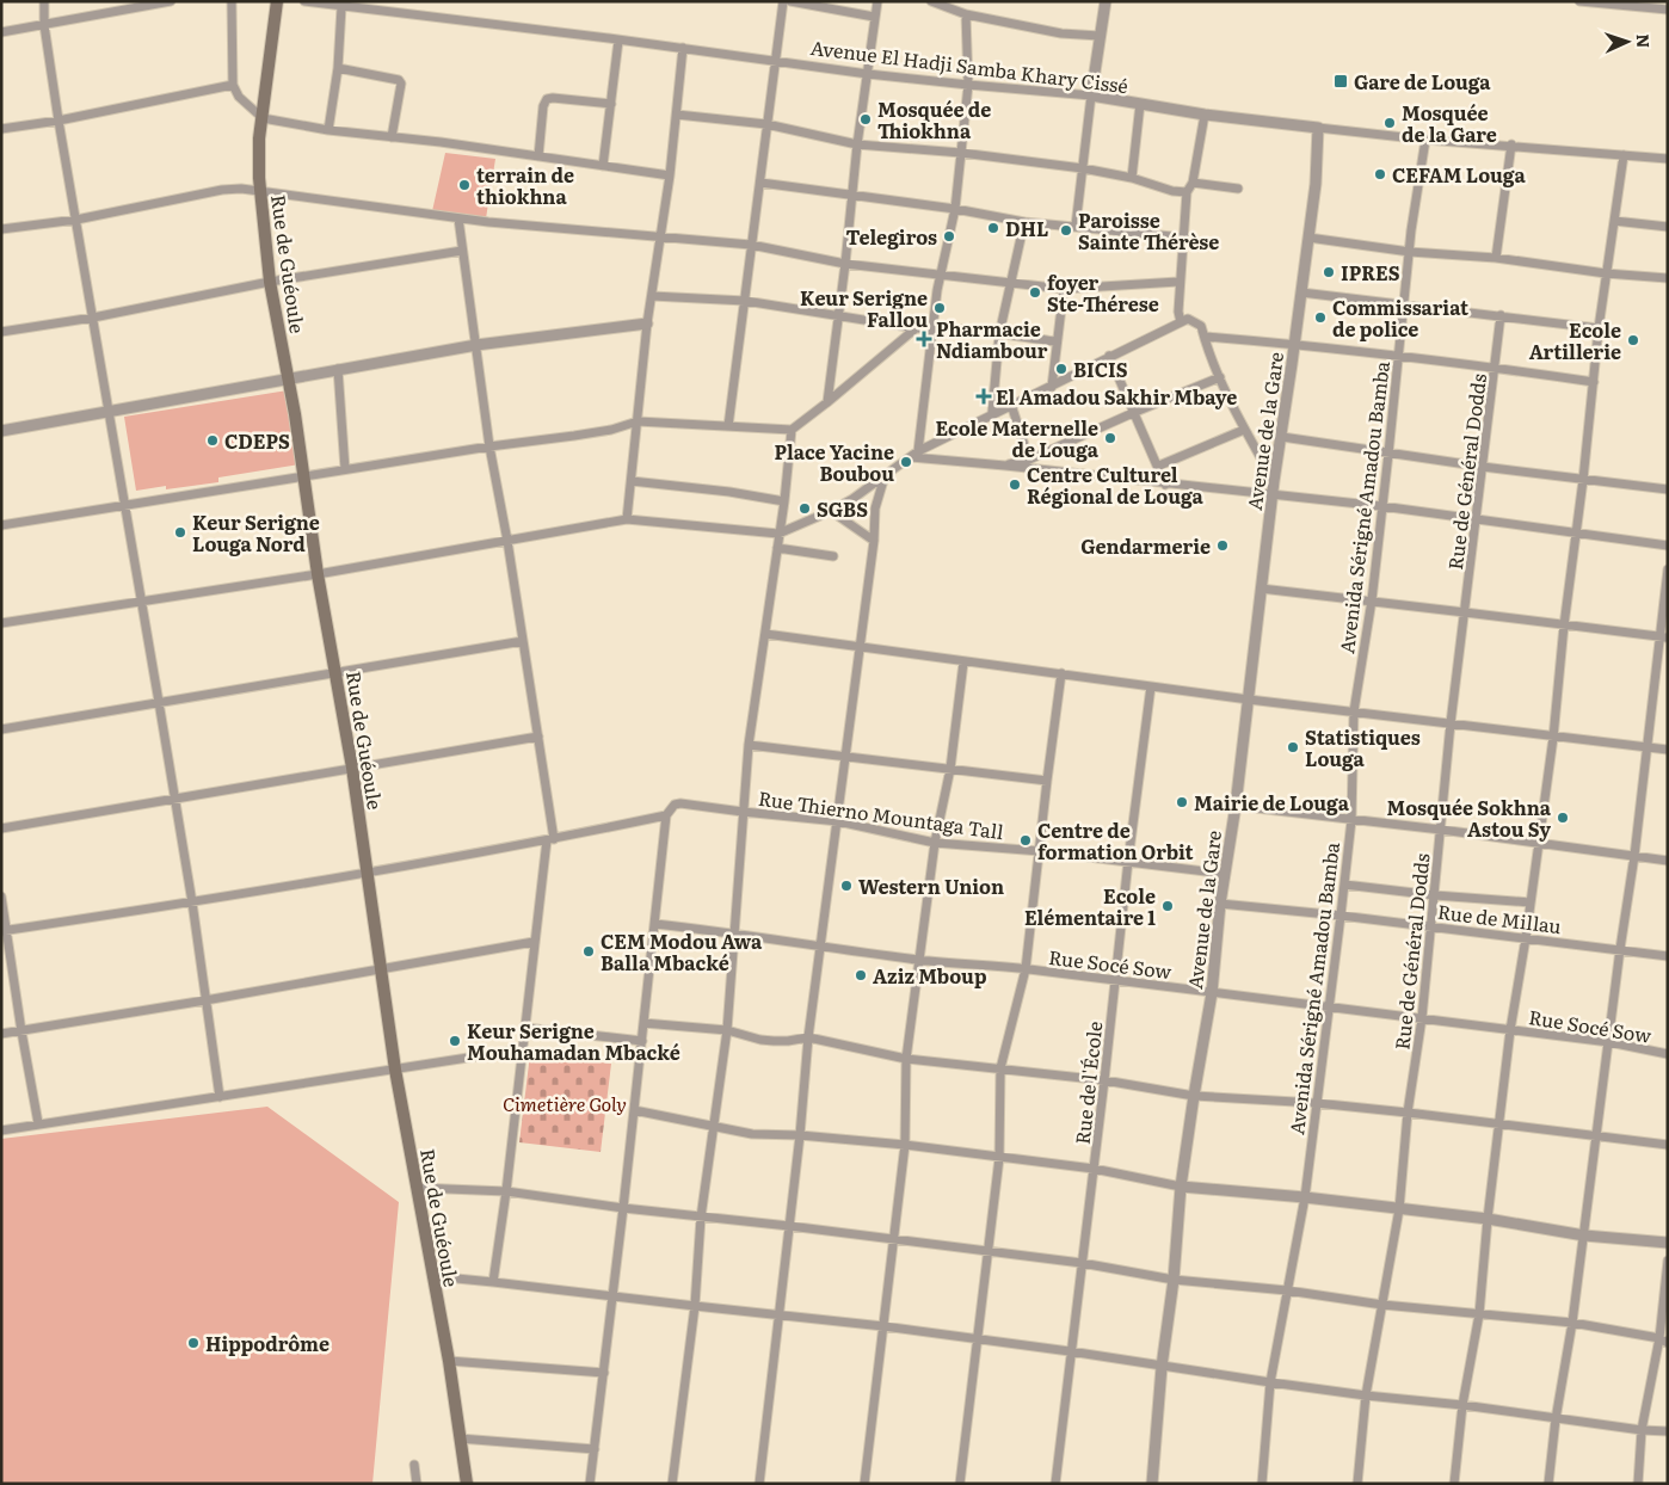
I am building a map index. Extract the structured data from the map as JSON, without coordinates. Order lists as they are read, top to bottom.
{
  "streets": {
    "main road": ["Rue de Guéoule"],
    "street": [
      "Avenue El Hadji Samba Khary Cissé",
      "Avenue de la Gare",
      "Rue de Général Dodds",
      "Avenida Sérigné Amadou Bamba",
      "Rue Thierno Mountaga Tall",
      "Rue de Millau",
      "Rue Socé Sow",
      "Rue de l'École"
    ]
  },
  "crossings": [
    ["Avenue El Hadji Samba Khary Cissé", "Avenue de la Gare"],
    ["Avenue El Hadji Samba Khary Cissé", "Avenida Sérigné Amadou Bamba"],
    ["Avenue de la Gare", "Rue Thierno Mountaga Tall"],
    ["Avenue de la Gare", "Rue de Millau"],
    ["Avenue de la Gare", "Rue Socé Sow"],
    ["Rue de Général Dodds", "Rue de Millau"],
    ["Rue de Général Dodds", "Rue Socé Sow"],
    ["Avenida Sérigné Amadou Bamba", "Rue de Millau"],
    ["Avenida Sérigné Amadou Bamba", "Rue Socé Sow"],
    ["Rue Thierno Mountaga Tall", "Rue de l'École"],
    ["Rue Socé Sow", "Rue de l'École"]
  ],
  "parks": ["Cimetière Goly"],
  "places": {
    "transit": ["Gare de Louga"],
    "other": [
      "Mosquée de Thiokhna",
      "Mosquée de la Gare",
      "CEFAM Louga",
      "terrain de thiokhna",
      "DHL",
      "Paroisse Sainte Thérèse",
      "Telegiros",
      "IPRES",
      "foyer Ste-Thérese",
      "Keur Serigne Fallou",
      "Commissariat de police",
      "Ecole Artillerie",
      "BICIS",
      "Ecole Maternelle de Louga",
      "CDEPS",
      "Place Yacine Boubou",
      "Centre Culturel Régional de Louga",
      "SGBS",
      "Keur Serigne Louga Nord",
      "Gendarmerie",
      "Statistiques Louga",
      "Mairie de Louga",
      "Mosquée Sokhna Astou Sy",
      "Centre de formation Orbit",
      "Western Union",
      "Ecole Elémentaire 1",
      "CEM Modou Awa Balla Mbacké",
      "Aziz Mboup",
      "Keur Serigne Mouhamadan Mbacké",
      "Hippodrôme"
    ],
    "health": ["Pharmacie Ndiambour", "El Amadou Sakhir Mbaye"]
  },
  "north": "right"
}
